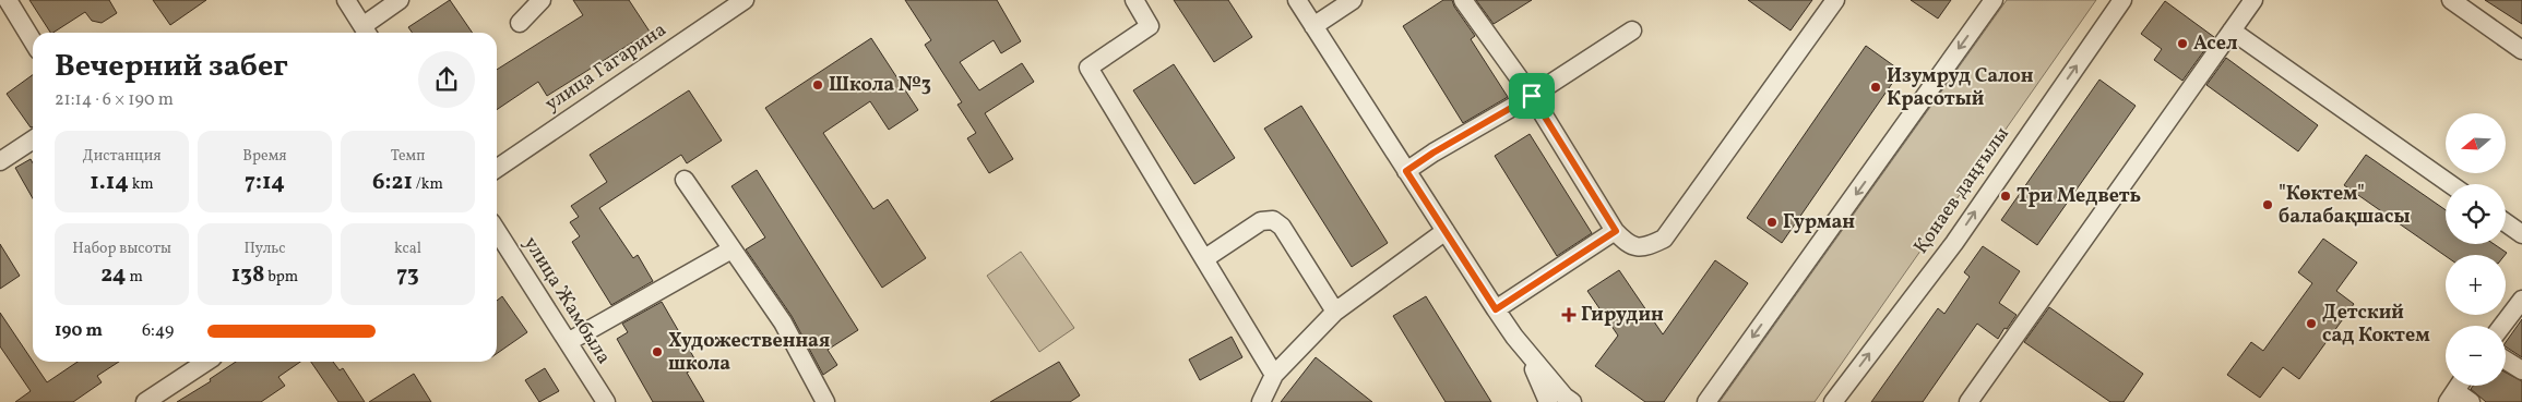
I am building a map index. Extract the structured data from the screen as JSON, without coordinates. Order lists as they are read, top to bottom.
{
  "streets": {
    "street": ["улица Гагарина", "Қонаев даңғылы", "улица Жамбыла"]
  },
  "places": {
    "other": [
      "Асел",
      "Школа №3",
      "Изумруд Салон Красотый",
      "Три Медветь",
      "\"Көктем\" балабақшасы",
      "Гурман",
      "Детский сад Коктем",
      "Художественная школа"
    ],
    "health": ["Гирудин"]
  },
  "north": "left",
  "page": {
    "heading": ["Вечерний забег", "21:14 · 6 × 190 m"],
    "map_buttons": ["+", "−"],
    "stats": [
      ["Дистанция", "1.14 km"],
      ["Время", "7:14"],
      ["Темп", "6:21 /km"],
      ["Набор высоты", "24 m"],
      ["Пульс", "138 bpm"],
      ["kcal", "73"]
    ],
    "list": [
      {
        "name": "190 m",
        "note": "6:49"
      }
    ]
  }
}
